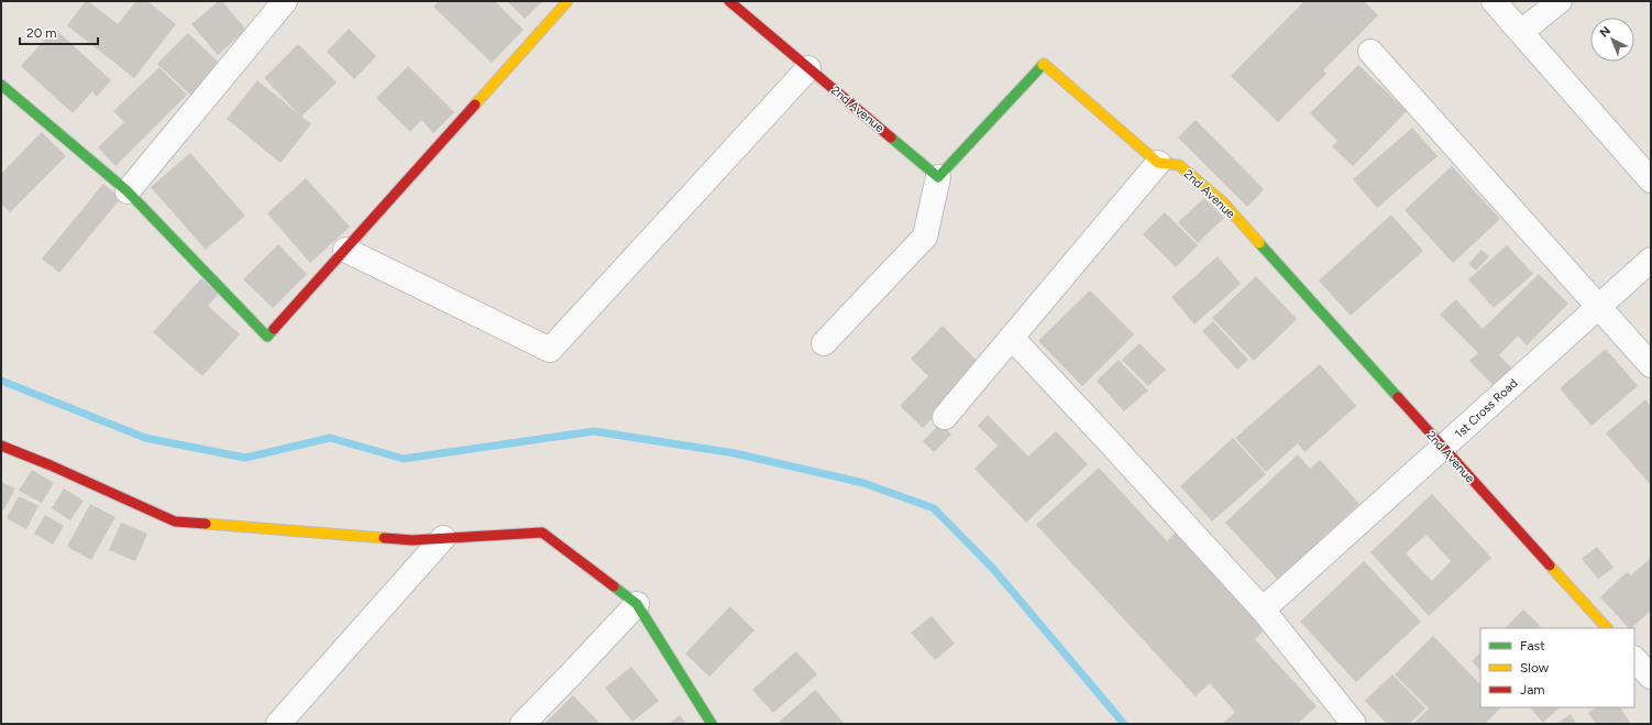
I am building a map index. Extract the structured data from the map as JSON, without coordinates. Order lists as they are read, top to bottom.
{
  "streets": {
    "street": ["2nd Avenue", "1st Cross Road"]
  },
  "crossings": [
    ["2nd Avenue", "1st Cross Road"]
  ],
  "legend": ["Fast", "Slow", "Jam"],
  "scale_bar": "20 m",
  "north": "top left"
}
